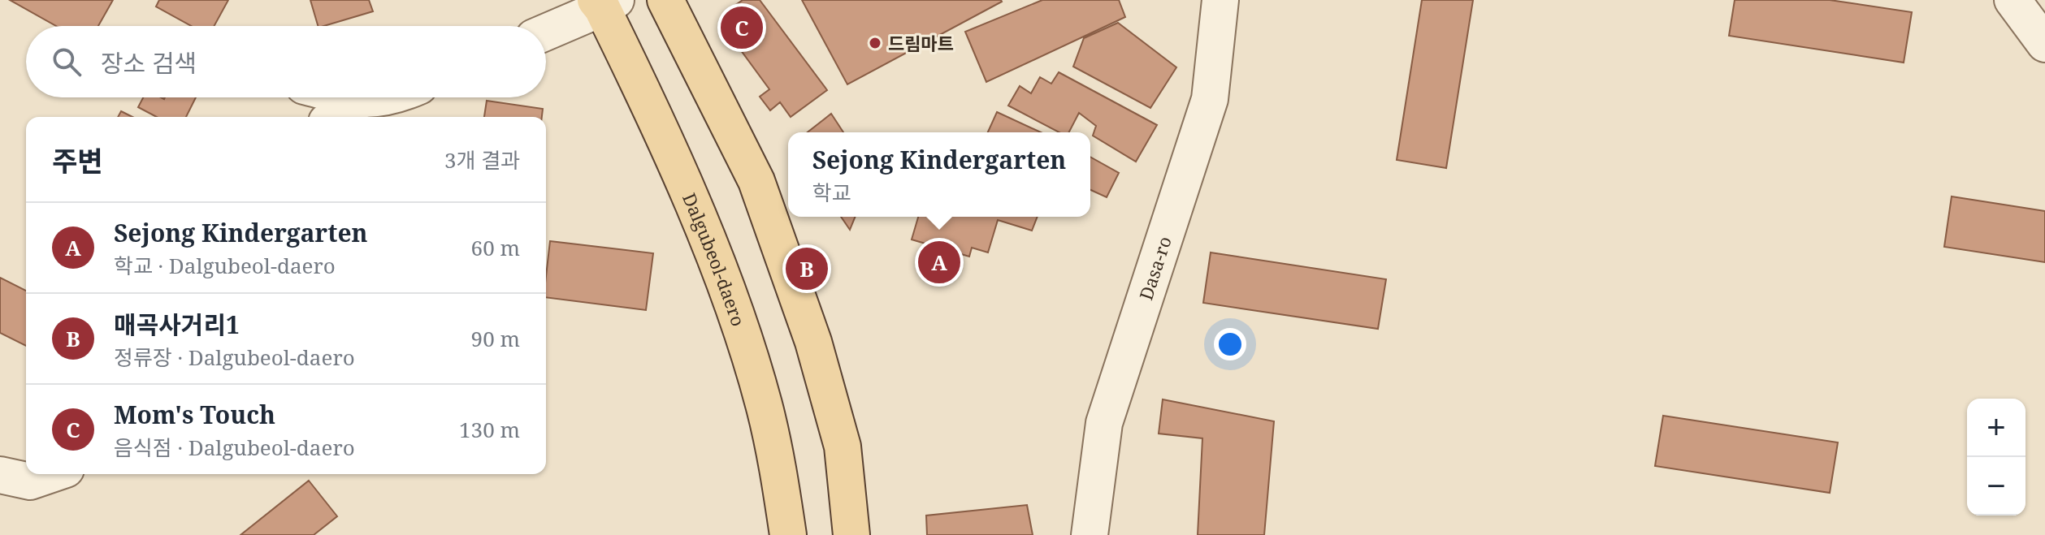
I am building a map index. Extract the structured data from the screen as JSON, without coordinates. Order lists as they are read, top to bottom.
{
  "streets": {
    "main road": ["Dalgubeol-daero"],
    "street": ["Dasa-ro"]
  },
  "places": ["드림마트"],
  "page": {
    "pins": ["C", "A", "B"],
    "search": "장소 검색",
    "heading": ["주변", "3개 결과"],
    "popup": ["Sejong Kindergarten", "학교"],
    "list": [
      {
        "mark": "A",
        "name": "Sejong Kindergarten",
        "note": "학교 · Dalgubeol-daero",
        "value": "60 m"
      },
      {
        "mark": "B",
        "name": "매곡사거리1",
        "note": "정류장 · Dalgubeol-daero",
        "value": "90 m"
      },
      {
        "mark": "C",
        "name": "Mom's Touch",
        "note": "음식점 · Dalgubeol-daero",
        "value": "130 m"
      }
    ],
    "map_buttons": ["+", "−"]
  }
}
